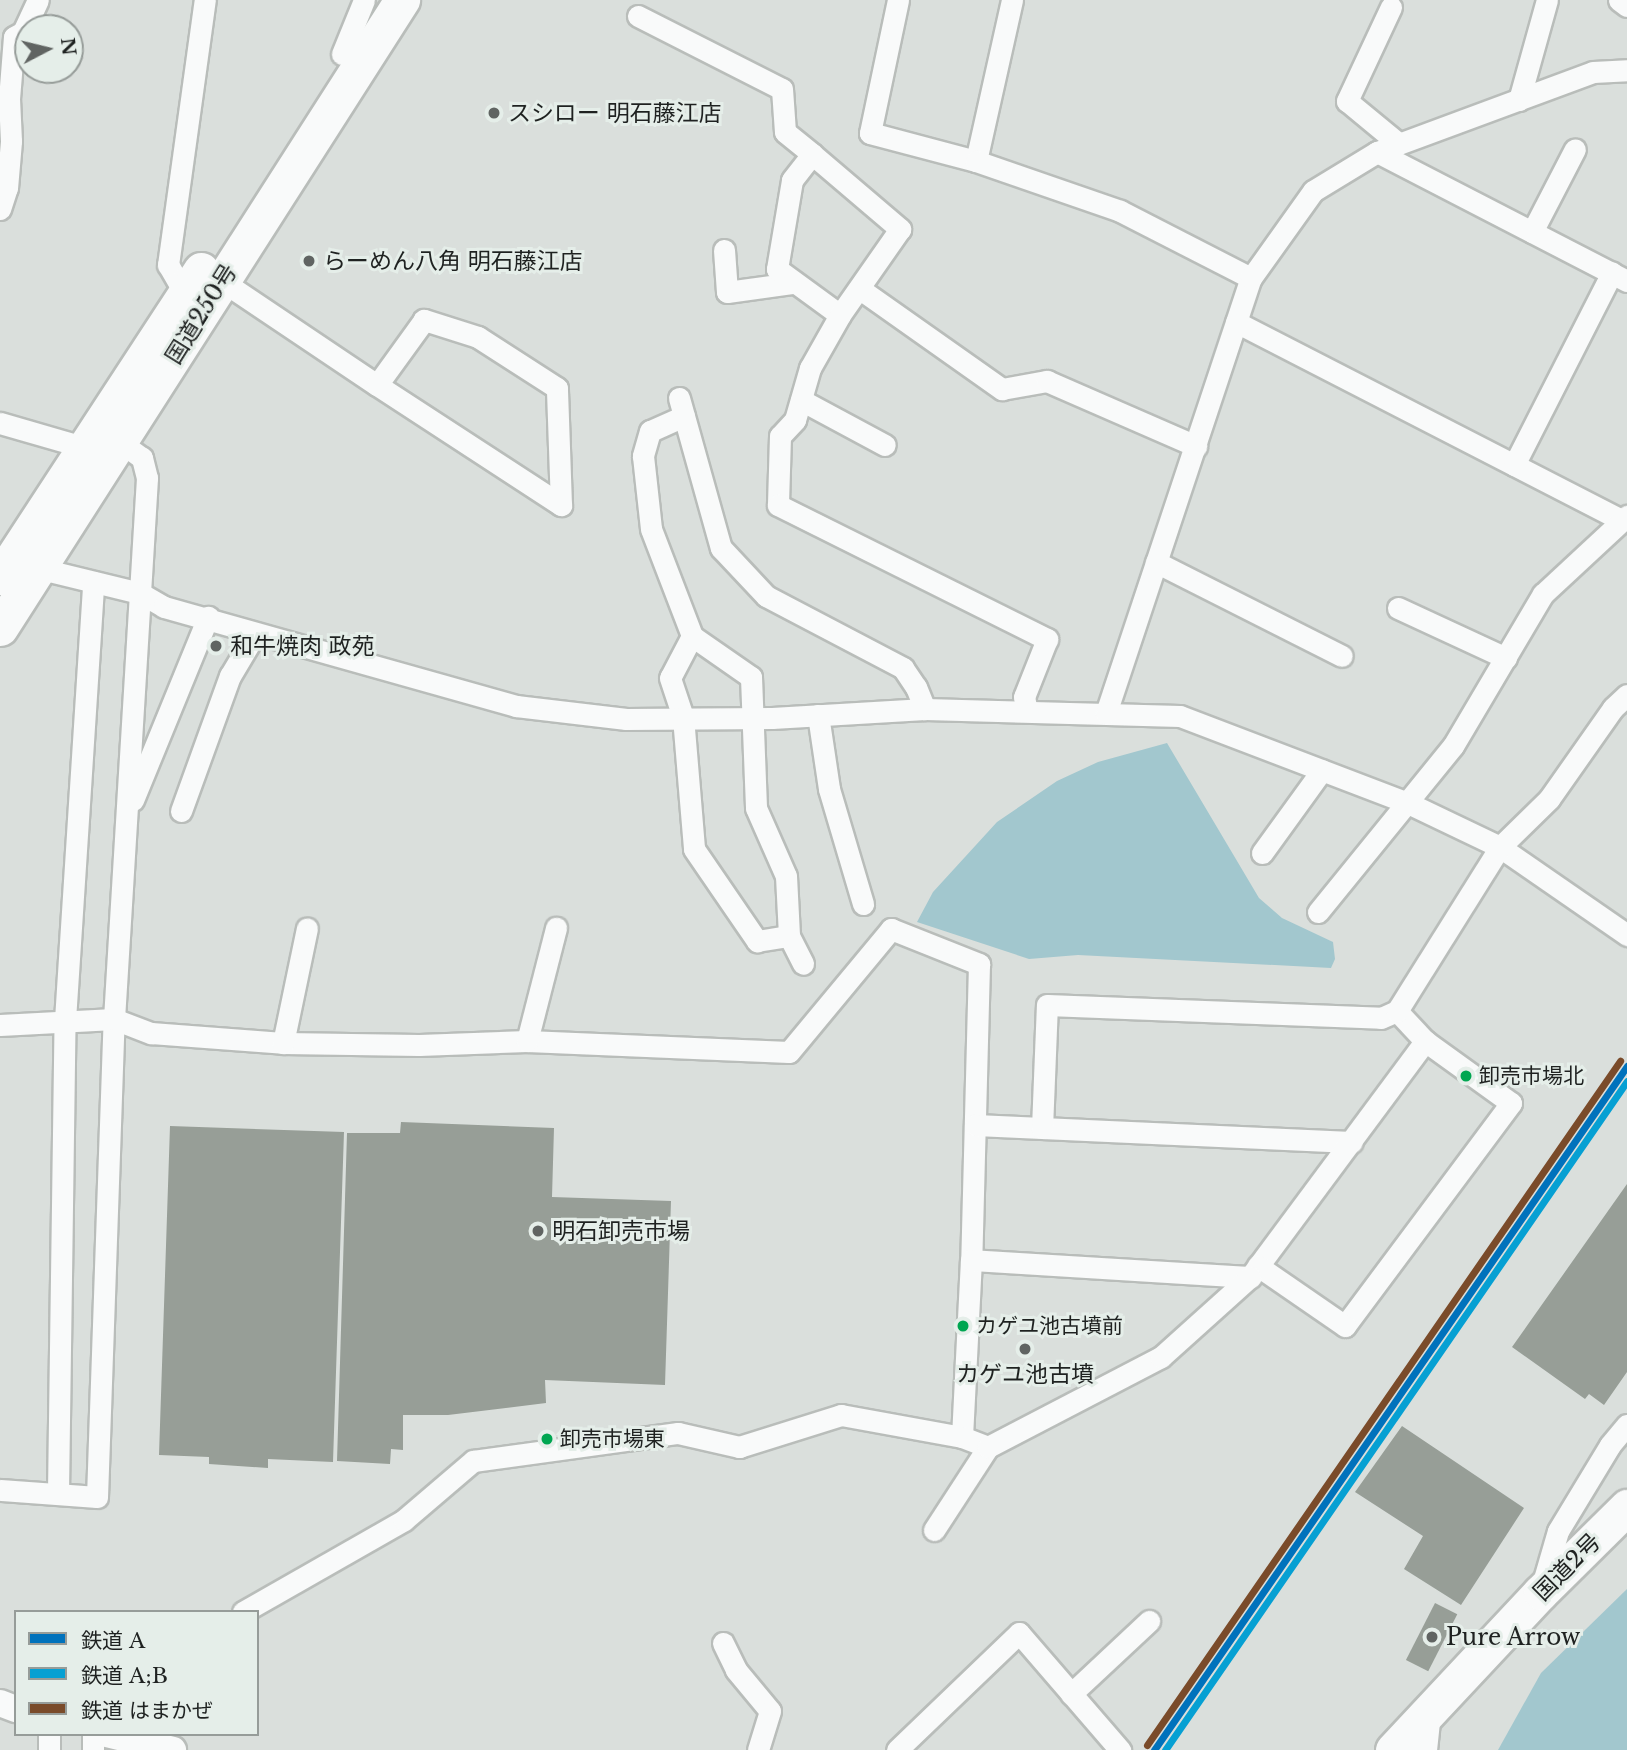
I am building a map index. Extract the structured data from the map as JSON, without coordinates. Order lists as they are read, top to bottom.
{
  "streets": {
    "highway": ["国道250号", "国道2号"]
  },
  "places": [
    "スシロー 明石藤江店",
    "らーめん八角 明石藤江店",
    "和牛焼肉 政苑",
    "卸売市場北",
    "明石卸売市場",
    "カゲユ池古墳前",
    "カゲユ池古墳",
    "卸売市場東",
    "Pure Arrow"
  ],
  "lines": ["rail line はまかぜ", "rail line A", "rail line A;B"],
  "legend": ["鉄道 A", "鉄道 A;B", "鉄道 はまかぜ"],
  "north": "right"
}
